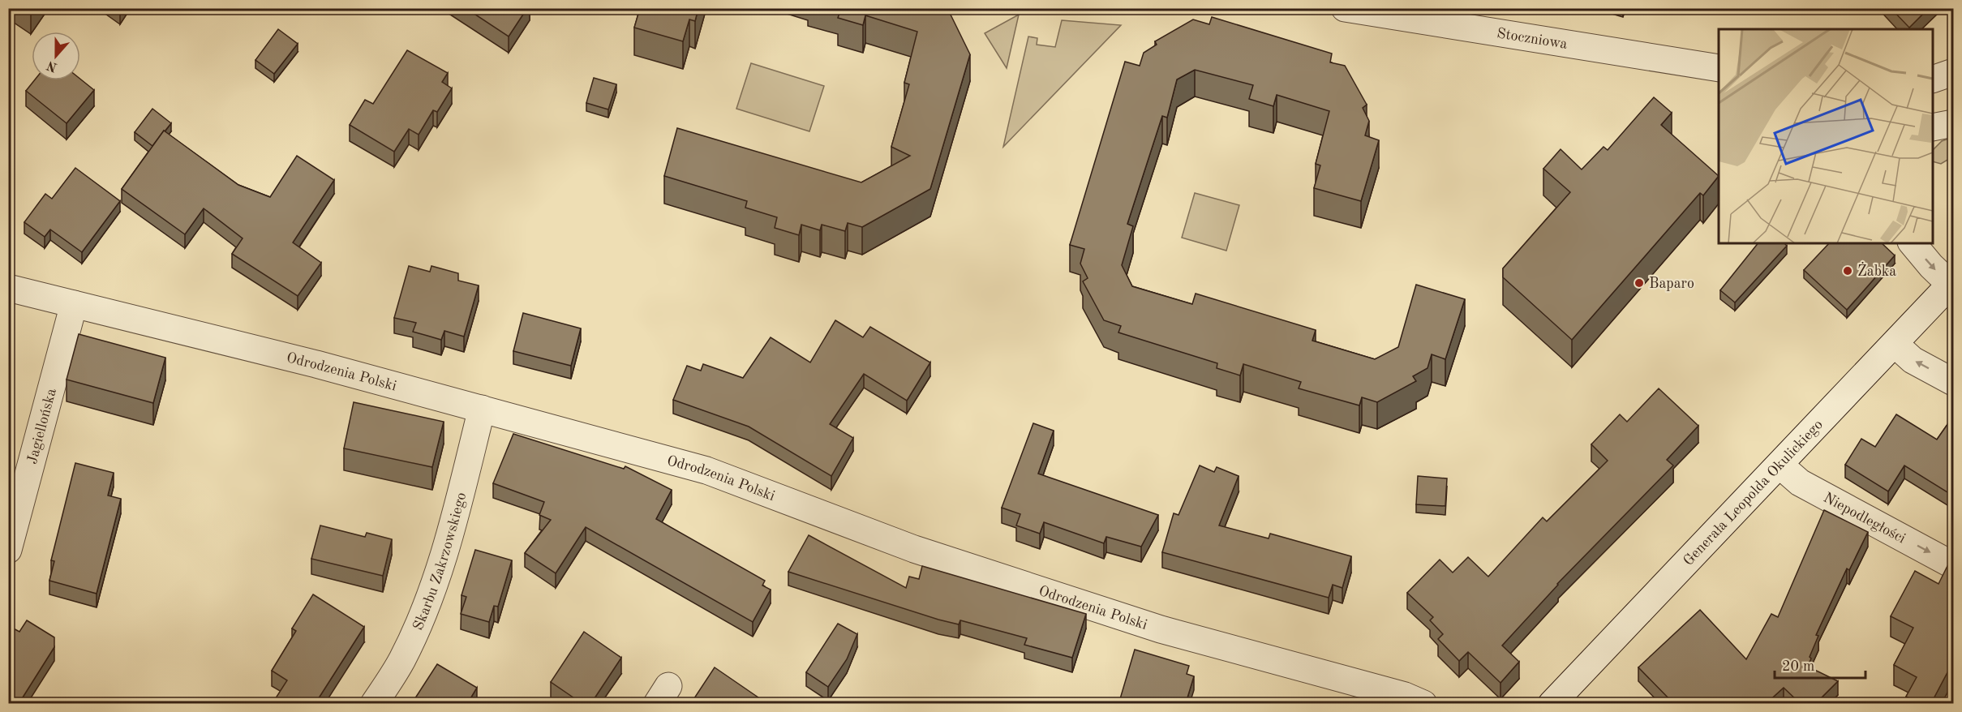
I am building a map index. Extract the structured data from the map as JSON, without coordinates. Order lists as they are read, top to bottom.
{
  "streets": {
    "street": [
      "Stoczniowa",
      "Odrodzenia Polski",
      "Jagiellońska",
      "Generała Leopolda Okulickiego",
      "Niepodległości",
      "Skarbu Zakrzowskiego"
    ]
  },
  "crossings": [
    ["Odrodzenia Polski", "Jagiellońska"],
    ["Odrodzenia Polski", "Skarbu Zakrzowskiego"],
    ["Generała Leopolda Okulickiego", "Niepodległości"]
  ],
  "places": ["Żabka", "Baparo"],
  "scale_bar": "20 m",
  "north": "bottom"
}
